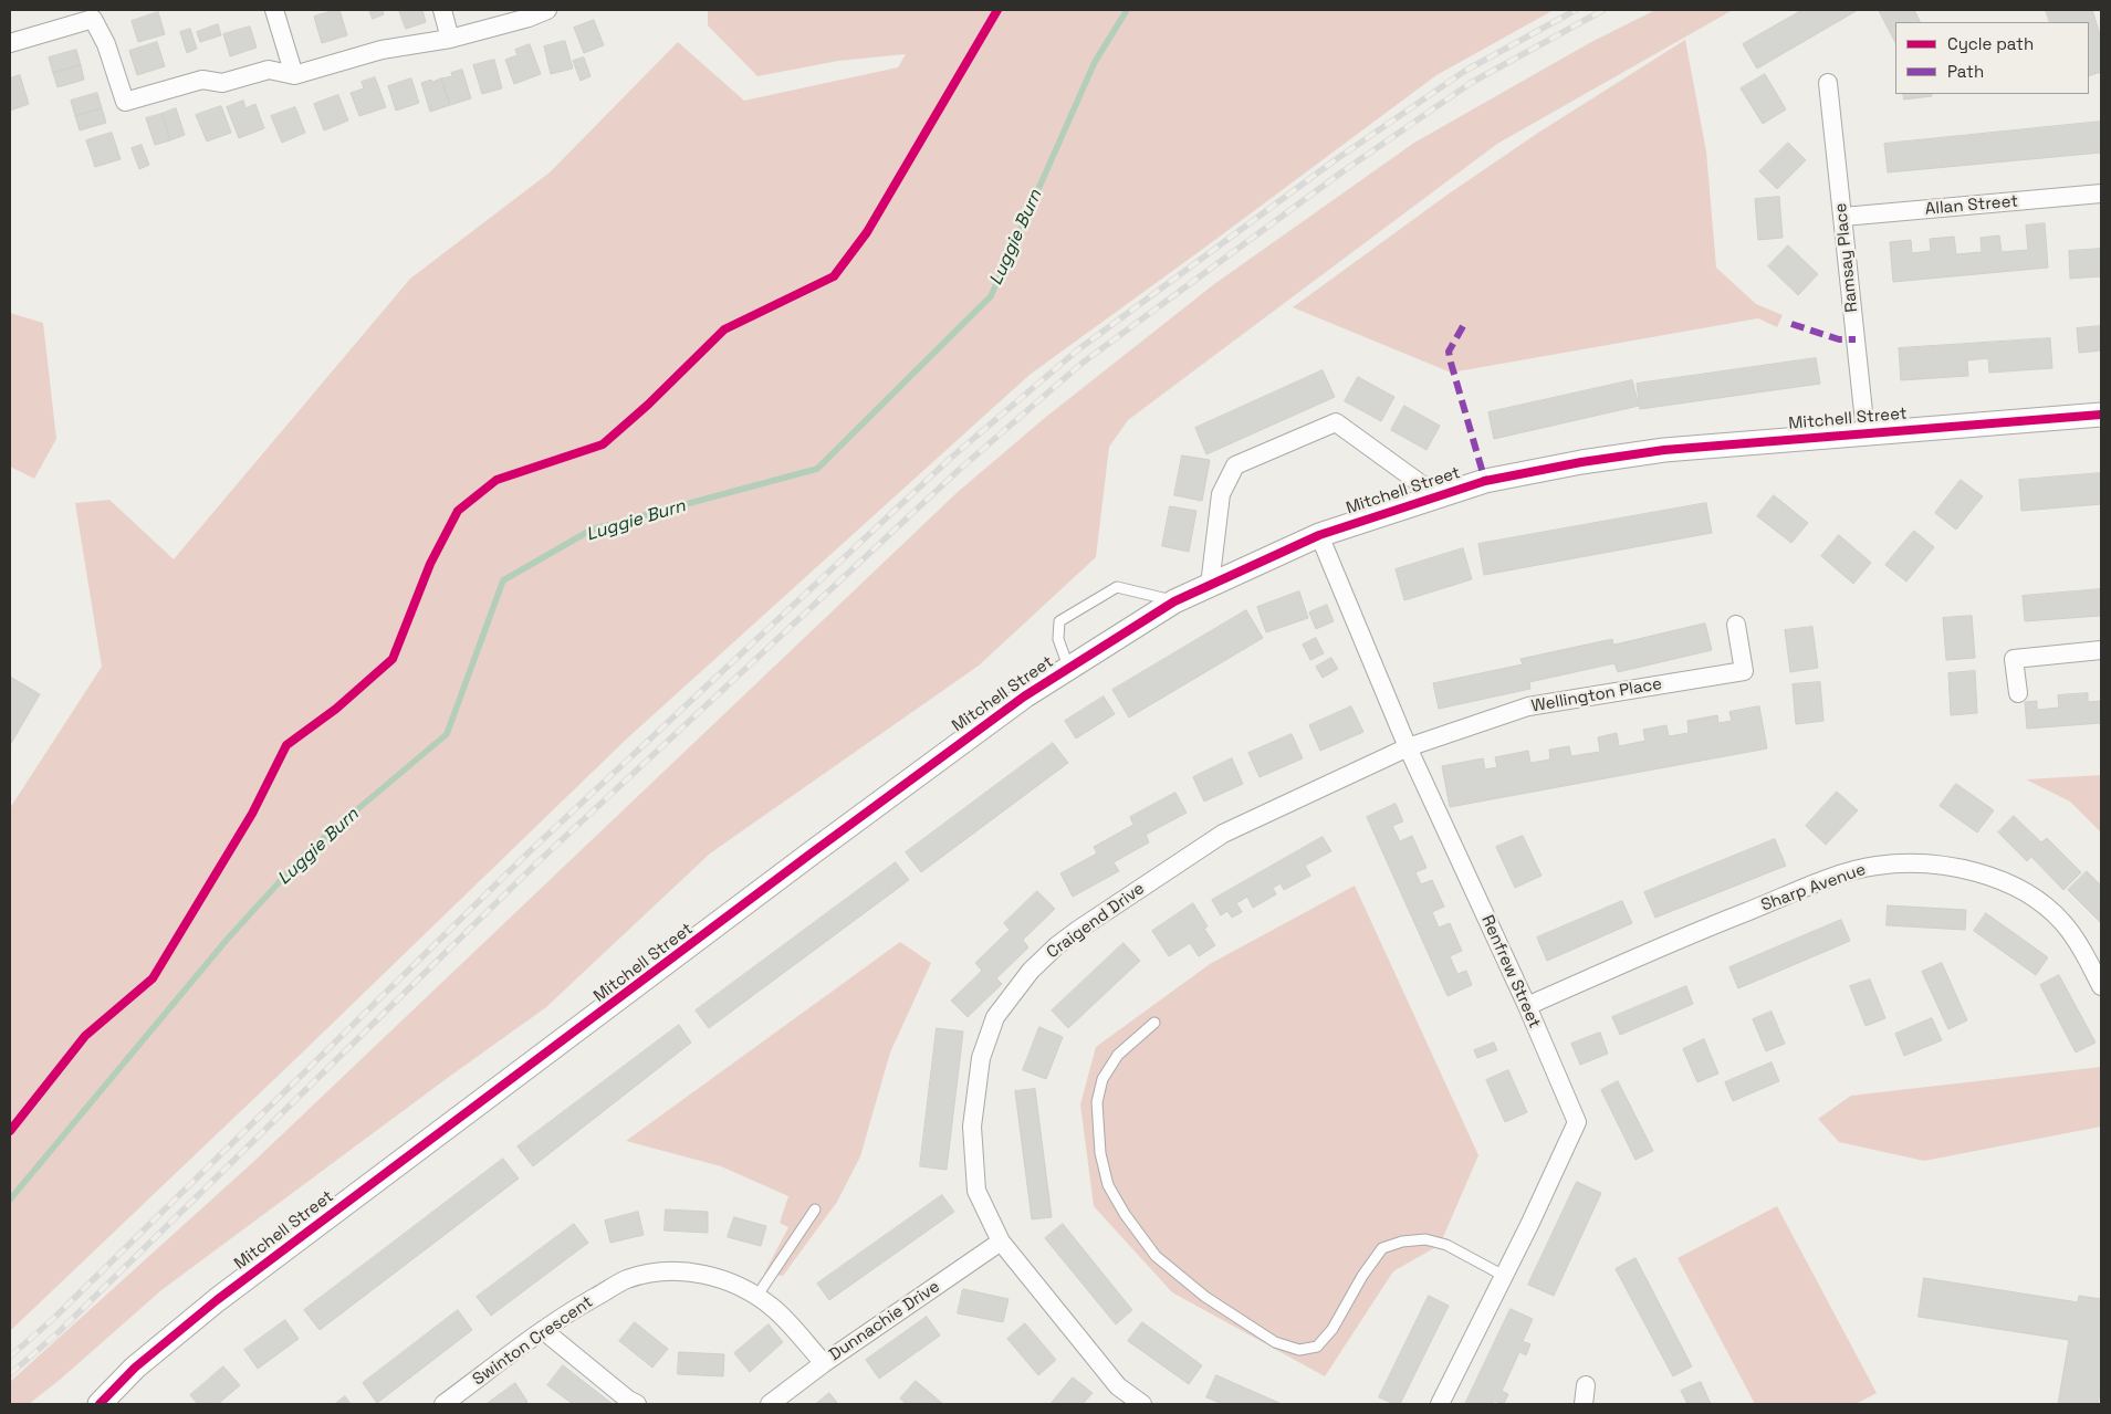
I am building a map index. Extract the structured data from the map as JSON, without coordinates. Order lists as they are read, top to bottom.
{
  "streets": {
    "street": [
      "Allan Street",
      "Ramsay Place",
      "Mitchell Street",
      "Wellington Place",
      "Sharp Avenue",
      "Craigend Drive",
      "Renfrew Street",
      "Dunnachie Drive",
      "Swinton Crescent"
    ]
  },
  "crossings": [
    ["Allan Street", "Ramsay Place"],
    ["Ramsay Place", "Mitchell Street"],
    ["Mitchell Street", "Renfrew Street"],
    ["Wellington Place", "Craigend Drive"],
    ["Wellington Place", "Renfrew Street"],
    ["Sharp Avenue", "Renfrew Street"],
    ["Craigend Drive", "Renfrew Street"],
    ["Craigend Drive", "Dunnachie Drive"],
    ["Dunnachie Drive", "Swinton Crescent"]
  ],
  "water": ["Luggie Burn"],
  "legend": ["Cycle path", "Path"]
}
